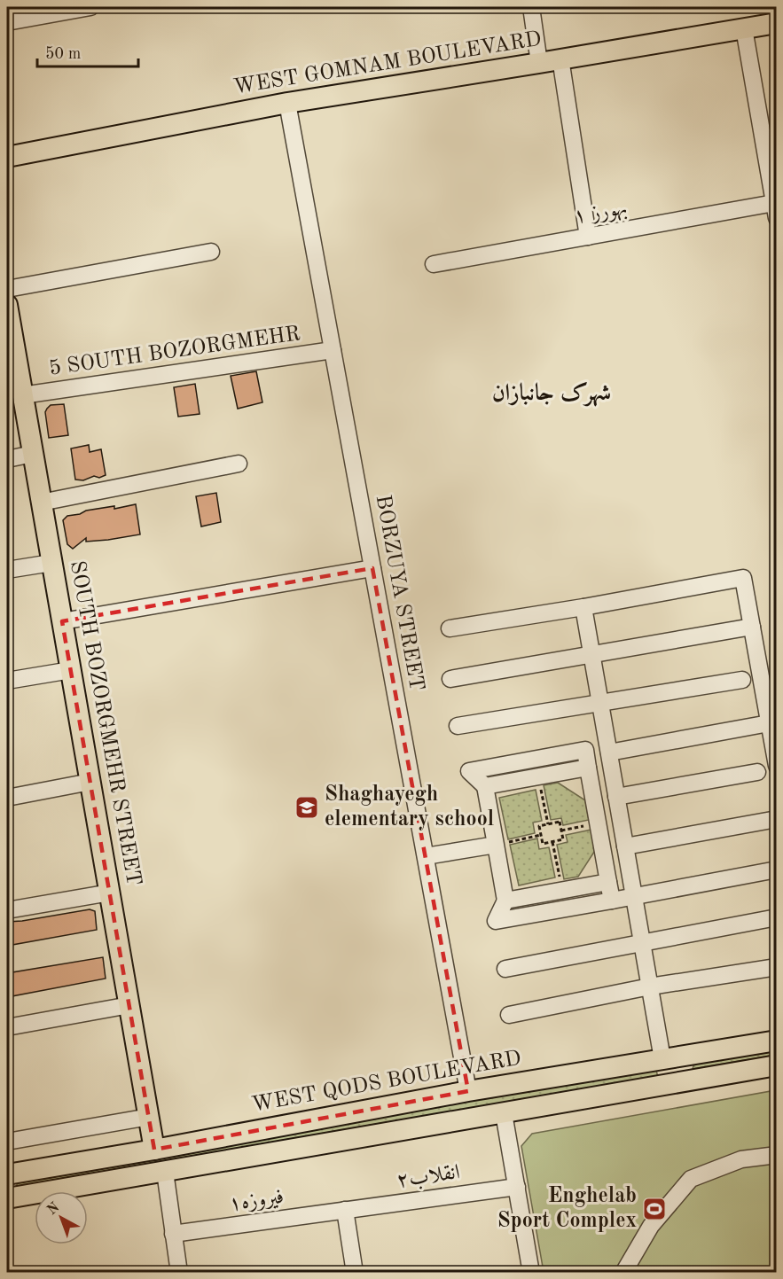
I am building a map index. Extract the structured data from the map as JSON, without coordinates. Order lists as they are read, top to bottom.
{
  "streets": {
    "main road": ["WEST GOMNAM BOULEVARD", "SOUTH BOZORGMEHR STREET", "WEST QODS BOULEVARD"],
    "street": [
      "بهورز ۱",
      "5 SOUTH BOZORGMEHR",
      "BORZUYA STREET",
      "انقلاب۲",
      "فیروزه۱"
    ]
  },
  "crossings": [
    ["WEST GOMNAM BOULEVARD", "BORZUYA STREET"],
    ["5 SOUTH BOZORGMEHR", "BORZUYA STREET"],
    ["5 SOUTH BOZORGMEHR", "SOUTH BOZORGMEHR STREET"],
    ["BORZUYA STREET", "WEST QODS BOULEVARD"],
    ["SOUTH BOZORGMEHR STREET", "WEST QODS BOULEVARD"],
    ["انقلاب۲", "فیروزه۱"]
  ],
  "districts": ["شهرک جانبازان"],
  "places": {
    "school or university": ["Shaghayegh elementary school"],
    "sports": ["Enghelab Sport Complex"]
  },
  "scale_bar": "50 m",
  "north": "top left"
}
